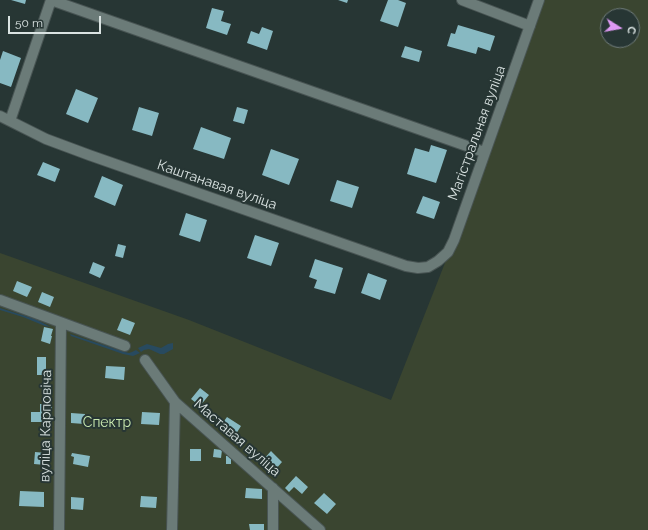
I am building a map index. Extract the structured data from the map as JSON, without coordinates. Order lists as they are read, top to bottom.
{
  "streets": {
    "street": [
      "Магістральная вуліца",
      "Каштанавая вуліца",
      "вуліца Карповіча",
      "Маставая вуліца"
    ]
  },
  "crossings": [
    ["Магістральная вуліца", "Каштанавая вуліца"]
  ],
  "parks": ["Спектр"],
  "scale_bar": "50 m",
  "north": "right"
}
